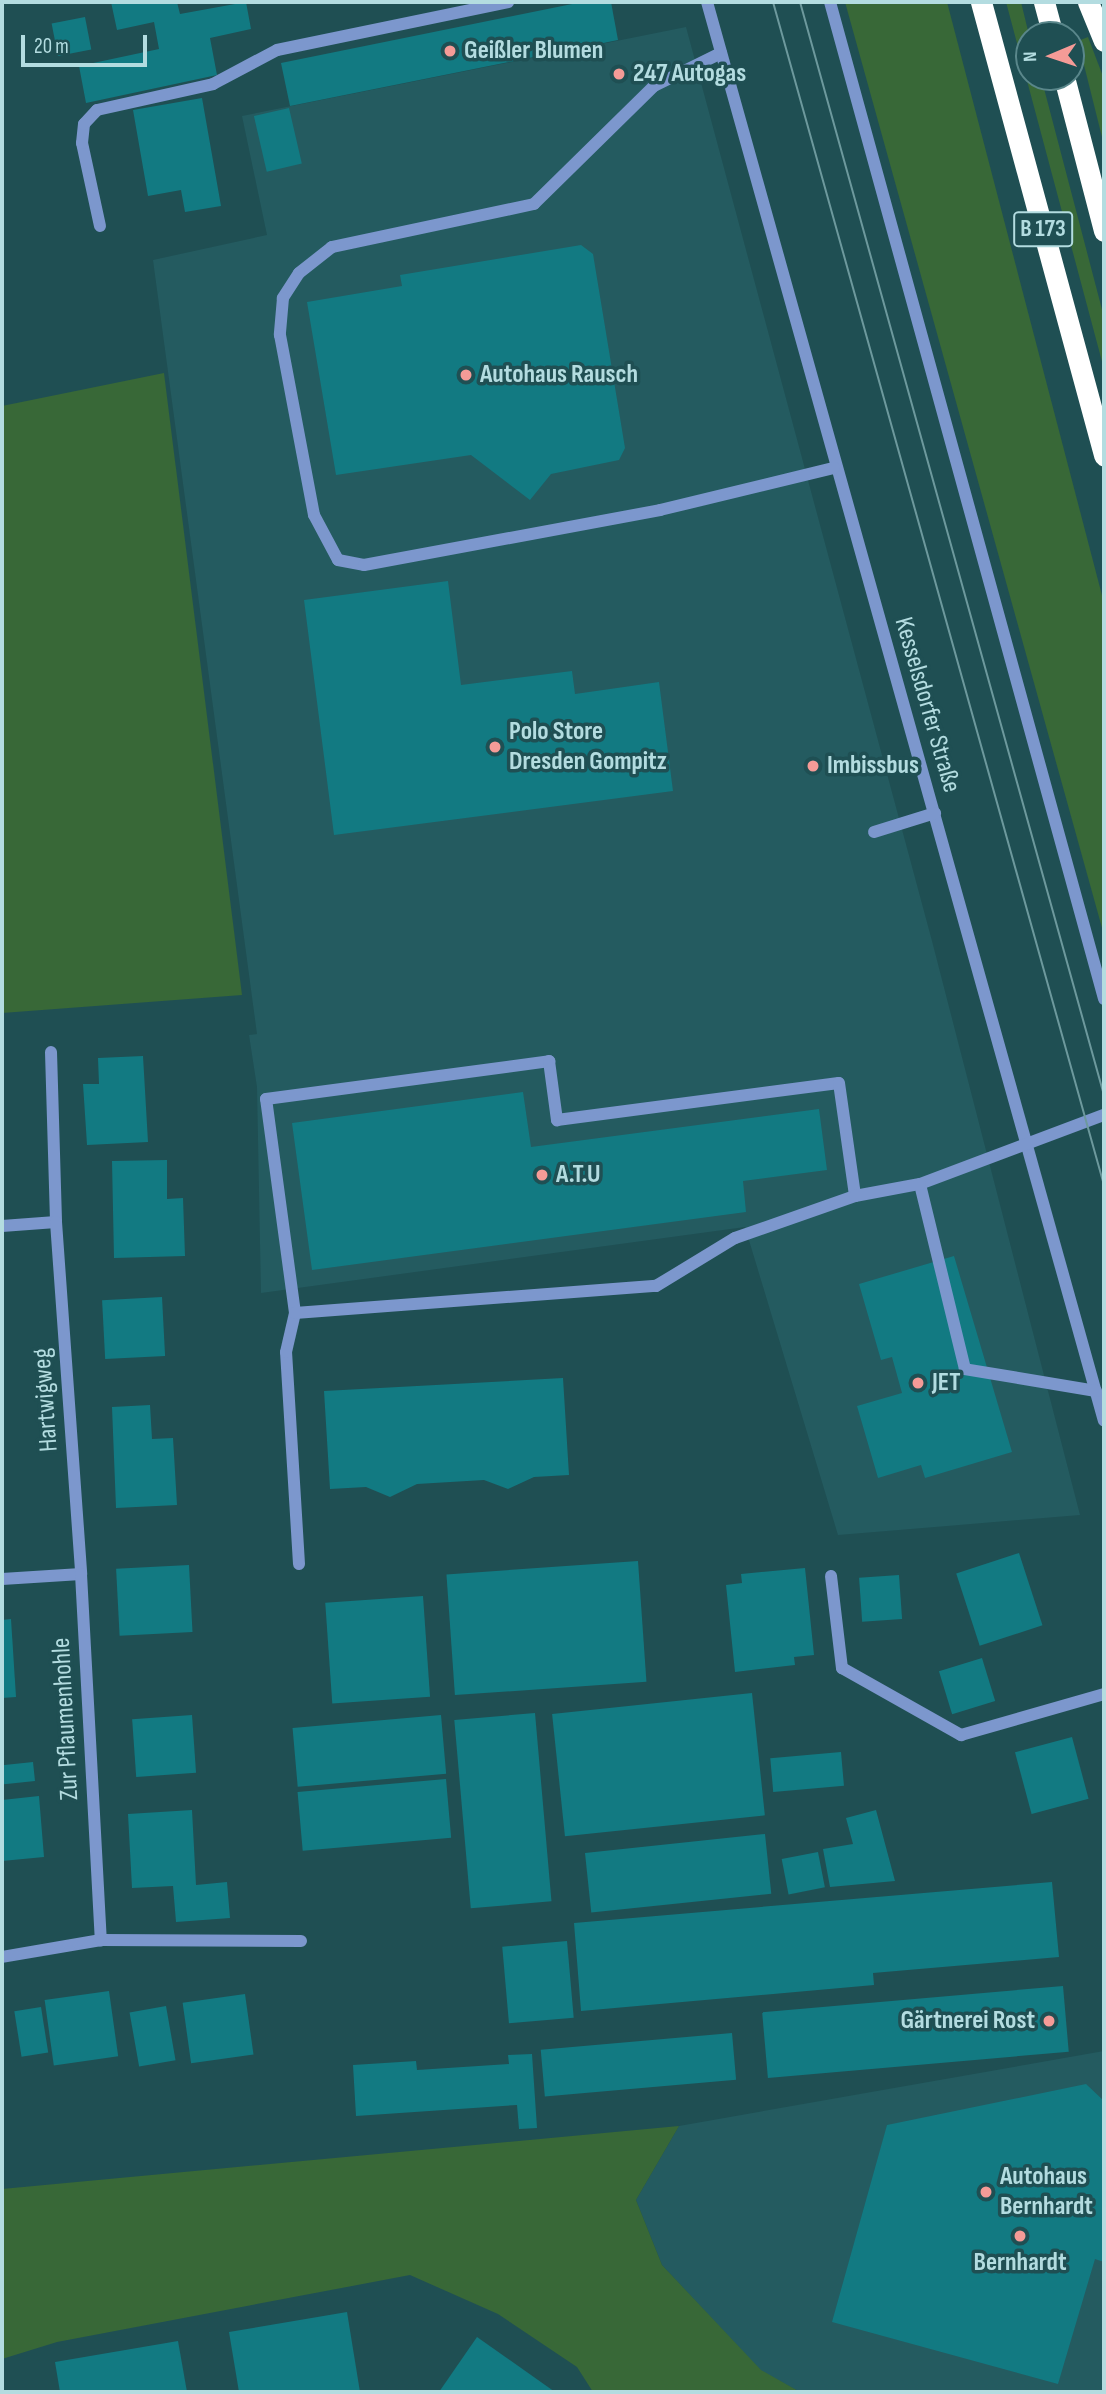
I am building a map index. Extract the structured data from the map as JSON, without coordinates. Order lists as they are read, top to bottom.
{
  "streets": {
    "highway": ["B 173"],
    "street": ["Kesselsdorfer Straße", "Hartwigweg", "Zur Pflaumenhohle"]
  },
  "crossings": [
    ["Hartwigweg", "Zur Pflaumenhohle"]
  ],
  "places": [
    "Geißler Blumen",
    "247 Autogas",
    "Autohaus Rausch",
    "Polo Store Dresden Gompitz",
    "Imbissbus",
    "A.T.U",
    "JET",
    "Gärtnerei Rost",
    "Autohaus Bernhardt",
    "Bernhardt"
  ],
  "scale_bar": "20 m",
  "north": "left"
}
